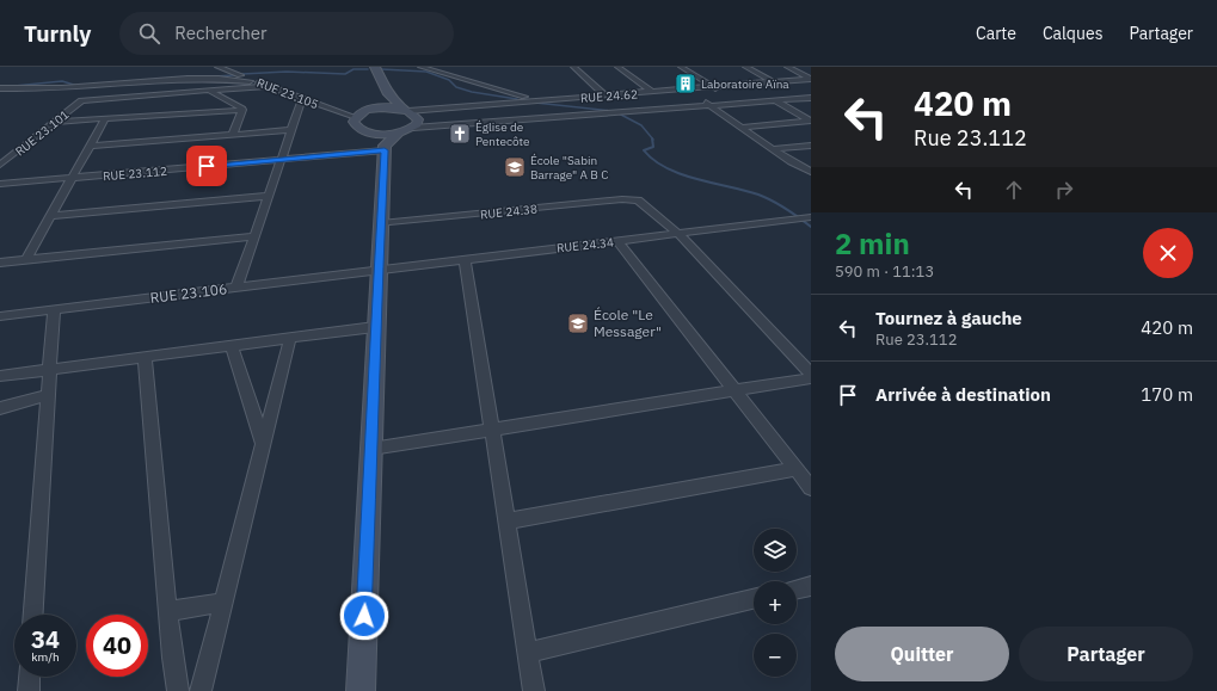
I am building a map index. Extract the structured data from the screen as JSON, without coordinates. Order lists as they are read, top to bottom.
{
  "streets": {
    "street": [
      "RUE 23.105",
      "RUE 24.62",
      "RUE 23.101",
      "RUE 23.112",
      "RUE 24.38",
      "RUE 24.34",
      "RUE 23.106"
    ]
  },
  "crossings": [
    ["RUE 24.38", "RUE 24.34"],
    ["RUE 24.34", "RUE 23.106"]
  ],
  "places": {
    "building": ["Laboratoire Aïna"],
    "church": ["Église de Pentecôte"],
    "school or university": ["École \"Sabin Barrage\" A B C", "École \"Le Messager\""]
  },
  "page": {
    "header": "Turnly",
    "search": "Rechercher",
    "nav": ["Carte", "Calques", "Partager"],
    "turn": ["420 m", "Rue 23.112"],
    "heading": ["2 min", "590 m · 11:13"],
    "list": [
      {
        "name": "Tournez à gauche",
        "note": "Rue 23.112",
        "value": "420 m"
      },
      {
        "name": "Arrivée à destination",
        "value": "170 m"
      }
    ],
    "map_buttons": ["+", "−"],
    "speed": "34 km/h",
    "limit": "40",
    "buttons": ["Quitter", "Partager"]
  }
}
